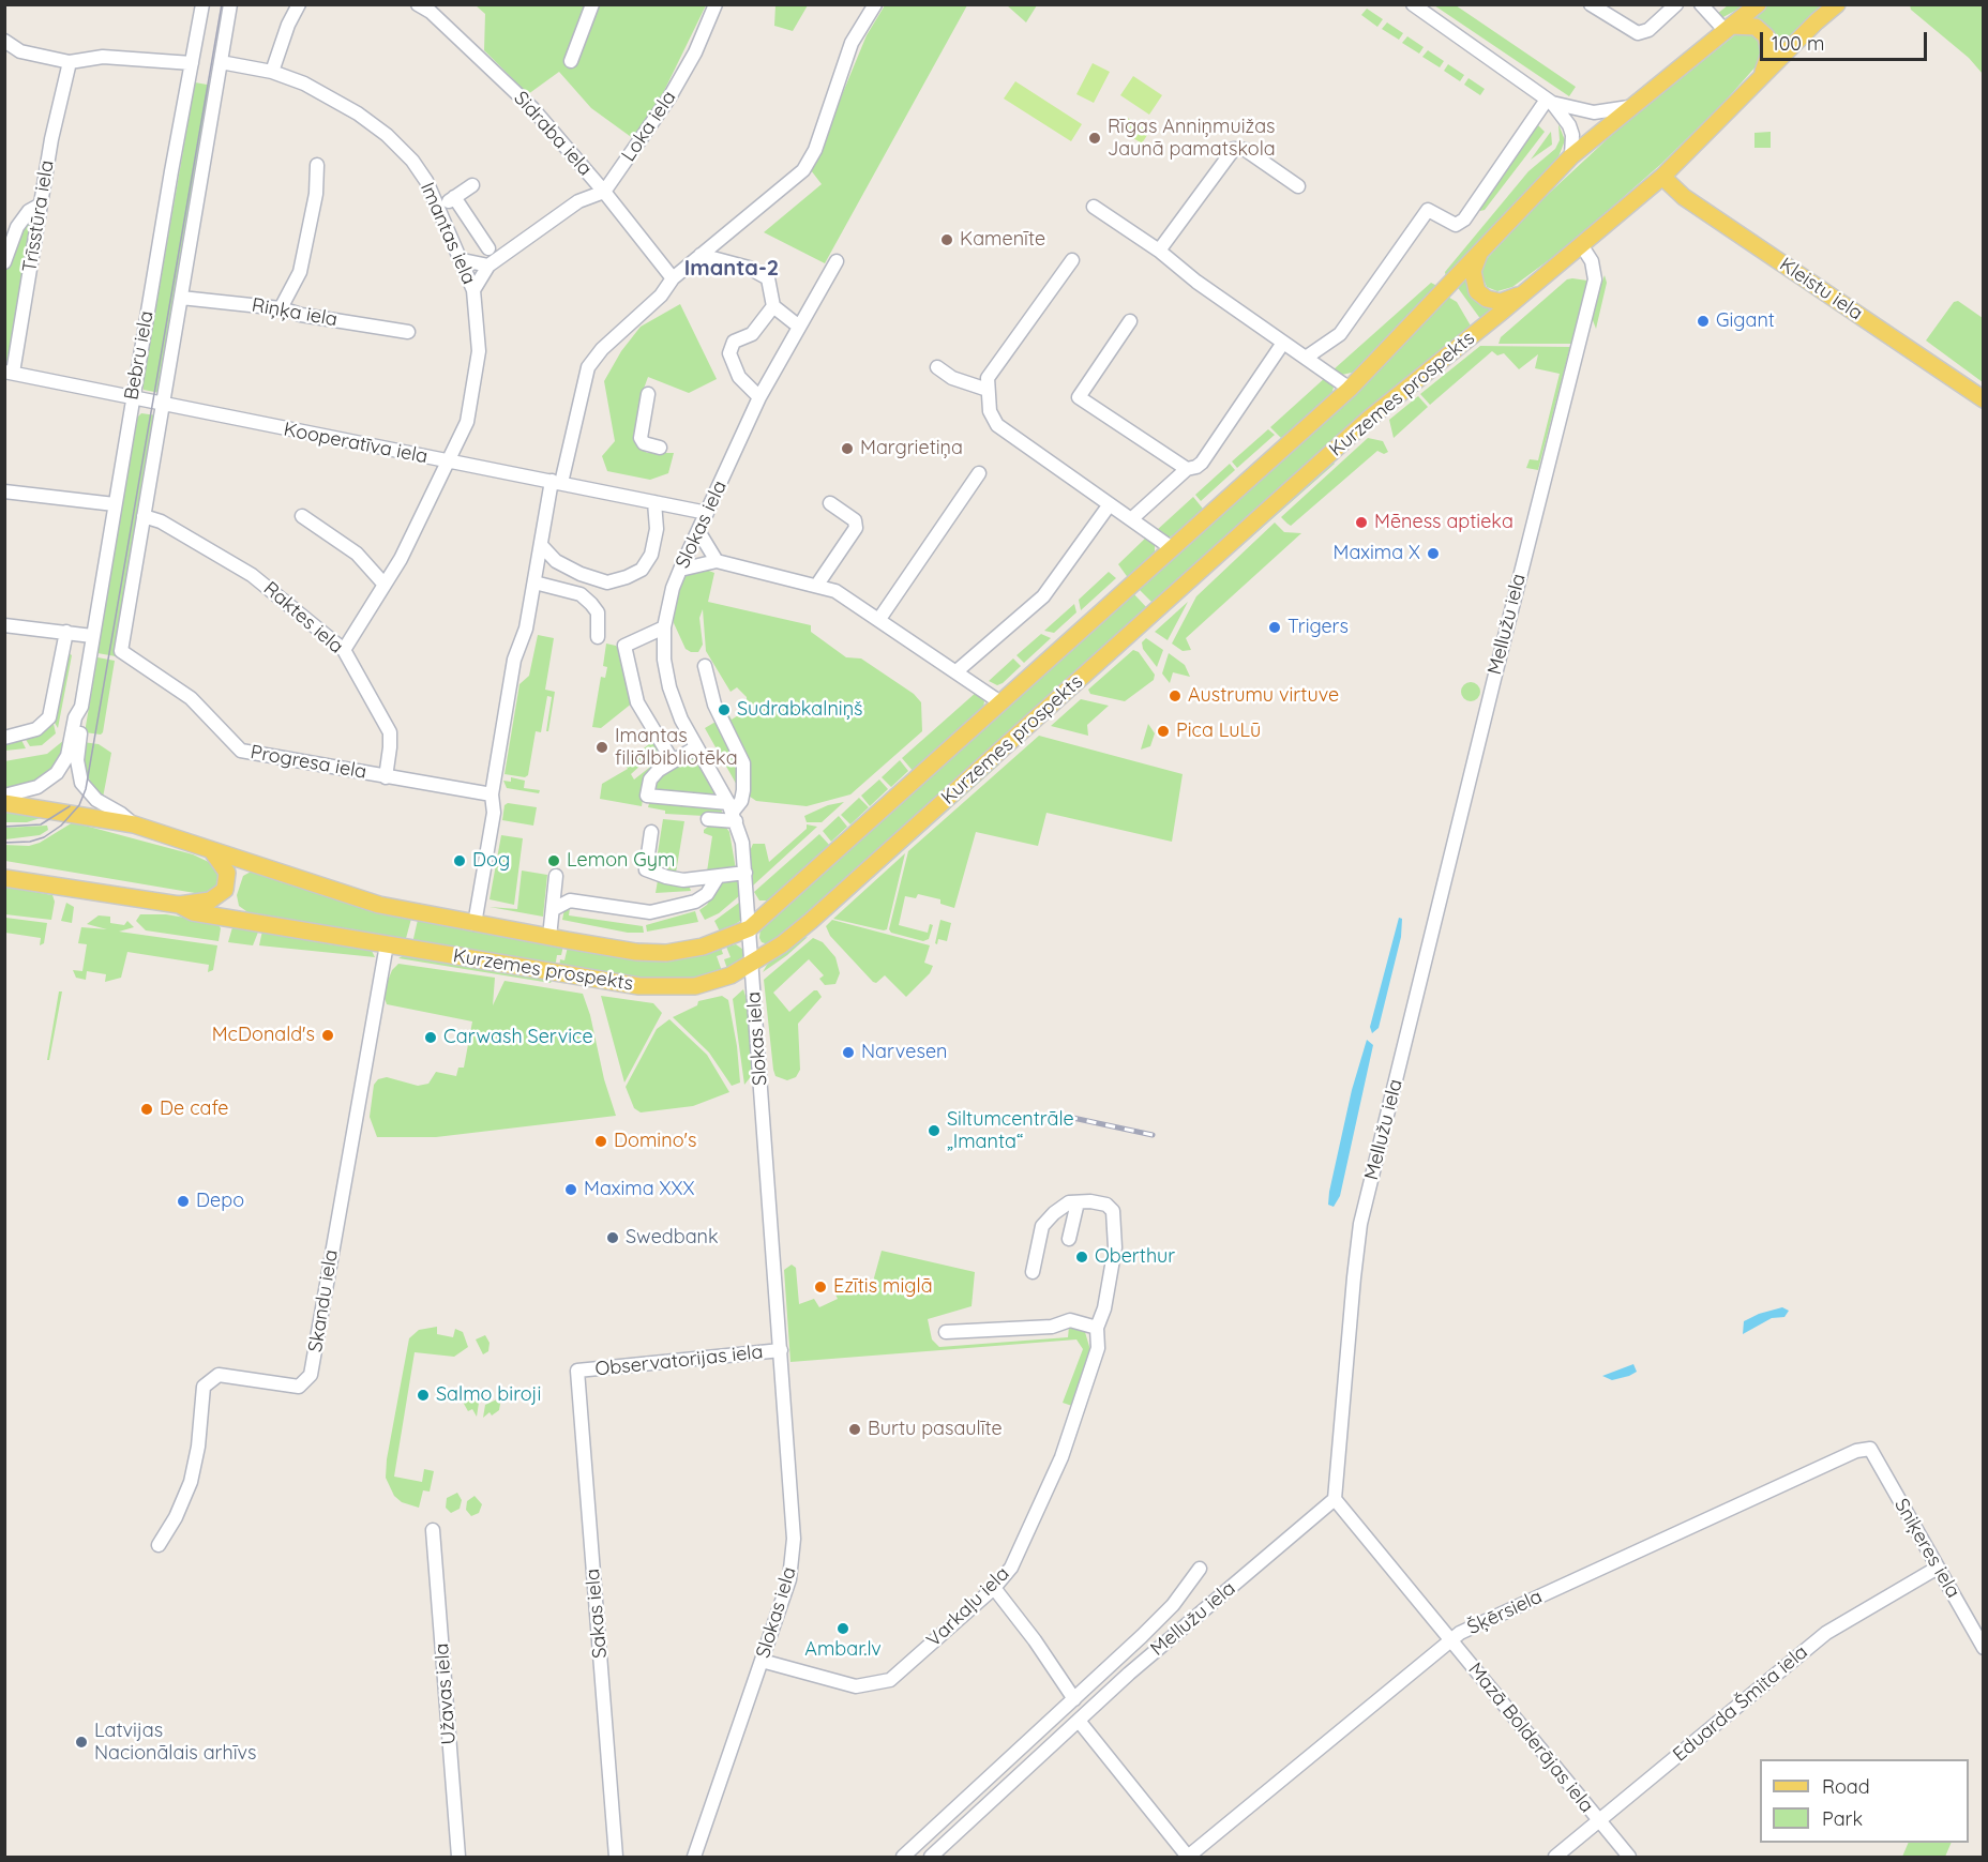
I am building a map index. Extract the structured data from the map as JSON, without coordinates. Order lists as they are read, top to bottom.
{
  "streets": {
    "main road": ["Kleistu iela", "Kurzemes prospekts"],
    "street": [
      "Loka iela",
      "Sidraba iela",
      "Trīsstūra iela",
      "Imantas iela",
      "Riņķa iela",
      "Bebru iela",
      "Kooperatīva iela",
      "Slokas iela",
      "Raktes iela",
      "Mellužu iela",
      "Progresa iela",
      "Skandu iela",
      "Observatorijas iela",
      "Sniķeres iela",
      "Varkaļu iela",
      "Šķērsiela",
      "Sakas iela",
      "Užavas iela",
      "Eduarda Šmita iela",
      "Mazā Bolderājas iela"
    ]
  },
  "crossings": [
    ["Loka iela", "Sidraba iela"],
    ["Trīsstūra iela", "Kooperatīva iela"],
    ["Imantas iela", "Kooperatīva iela"],
    ["Imantas iela", "Raktes iela"],
    ["Kleistu iela", "Kurzemes prospekts"],
    ["Bebru iela", "Kurzemes prospekts"],
    ["Bebru iela", "Kooperatīva iela"],
    ["Kurzemes prospekts", "Slokas iela"],
    ["Kurzemes prospekts", "Mellužu iela"],
    ["Kurzemes prospekts", "Skandu iela"],
    ["Kooperatīva iela", "Slokas iela"],
    ["Slokas iela", "Observatorijas iela"],
    ["Slokas iela", "Varkaļu iela"],
    ["Raktes iela", "Progresa iela"],
    ["Mellužu iela", "Mazā Bolderājas iela"],
    ["Observatorijas iela", "Sakas iela"],
    ["Sniķeres iela", "Šķērsiela"],
    ["Sniķeres iela", "Eduarda Šmita iela"],
    ["Šķērsiela", "Mazā Bolderājas iela"],
    ["Eduarda Šmita iela", "Mazā Bolderājas iela"]
  ],
  "districts": ["Imanta-2"],
  "places": [
    "Rīgas Anniņmuižas Jaunā pamatskola",
    "Kamenīte",
    "Gigant",
    "Margrietiņa",
    "Mēness aptieka",
    "Maxima X",
    "Trigers",
    "Austrumu virtuve",
    "Sudrabkalniņš",
    "Pica LuLū",
    "Imantas filiālbibliotēka",
    "Dog",
    "Lemon Gym",
    "McDonald's",
    "Carwash Service",
    "Narvesen",
    "De cafe",
    "Siltumcentrāle „Imanta“",
    "Domino's",
    "Maxima XXX",
    "Depo",
    "Swedbank",
    "Oberthur",
    "Ezītis miglā",
    "Salmo biroji",
    "Burtu pasaulīte",
    "Ambar.lv",
    "Latvijas Nacionālais arhīvs"
  ],
  "legend": ["Road", "Park"],
  "scale_bar": "100 m"
}
